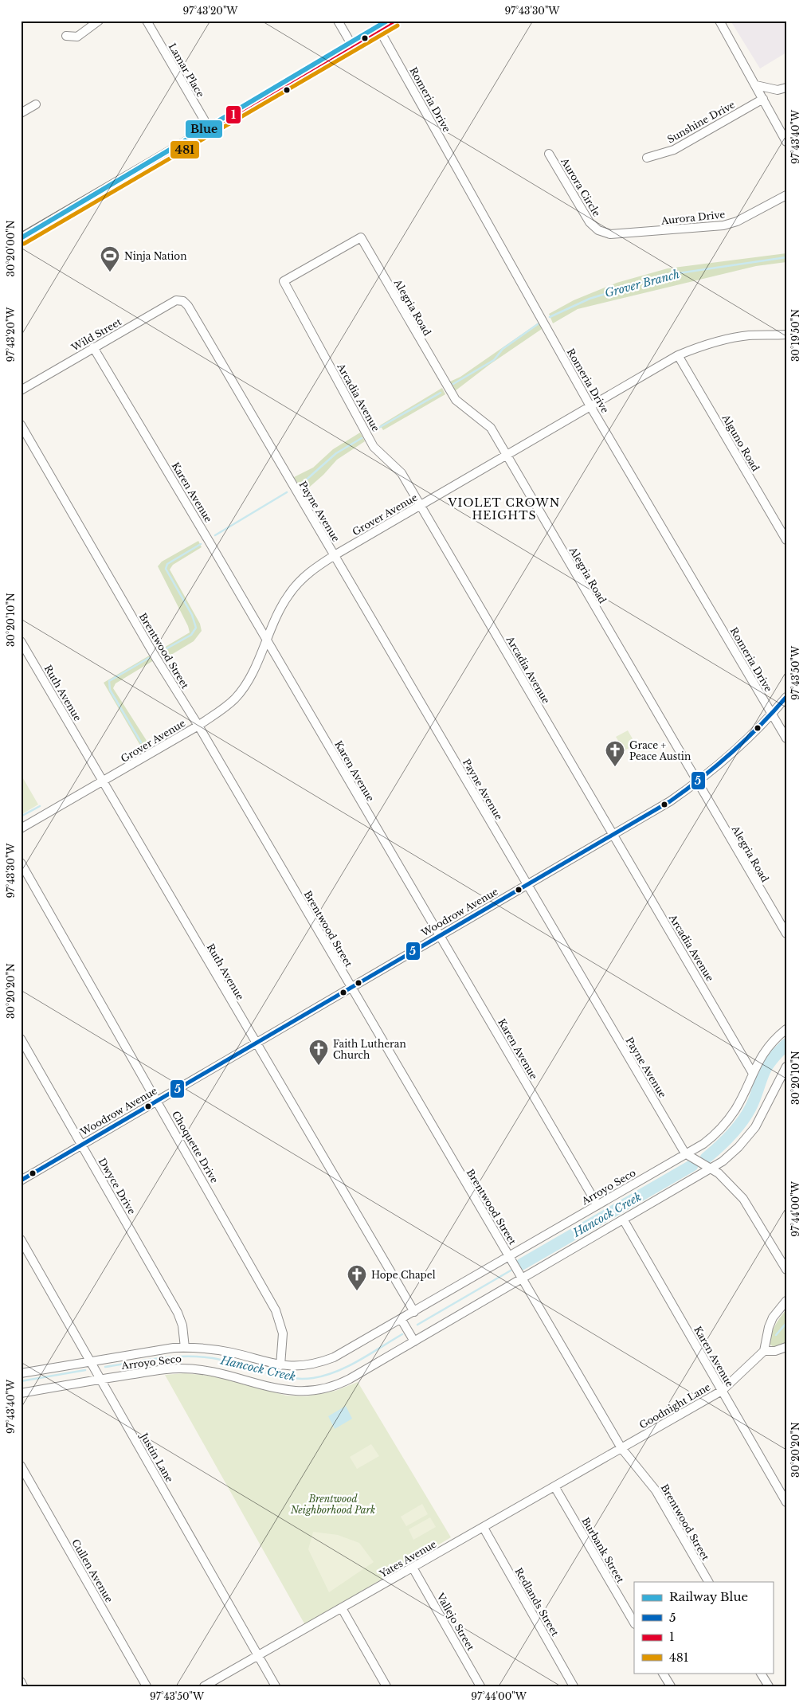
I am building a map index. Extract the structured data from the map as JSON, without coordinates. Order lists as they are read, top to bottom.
{
  "streets": {
    "street": [
      "Lamar Place",
      "Romeria Drive",
      "Sunshine Drive",
      "Aurora Circle",
      "Aurora Drive",
      "Alegria Road",
      "Wild Street",
      "Arcadia Avenue",
      "Alguno Road",
      "Karen Avenue",
      "Payne Avenue",
      "Grover Avenue",
      "Brentwood Street",
      "Ruth Avenue",
      "Woodrow Avenue",
      "Choquette Drive",
      "Dwyce Drive",
      "Arroyo Seco",
      "Goodnight Lane",
      "Justin Lane",
      "Burbank Street",
      "Yates Avenue",
      "Cullen Avenue",
      "Redlands Street",
      "Vallejo Street"
    ]
  },
  "crossings": [
    ["Romeria Drive", "Grover Avenue"],
    ["Romeria Drive", "Woodrow Avenue"],
    ["Aurora Circle", "Aurora Drive"],
    ["Alegria Road", "Arcadia Avenue"],
    ["Alegria Road", "Grover Avenue"],
    ["Alegria Road", "Woodrow Avenue"],
    ["Wild Street", "Karen Avenue"],
    ["Wild Street", "Payne Avenue"],
    ["Arcadia Avenue", "Grover Avenue"],
    ["Arcadia Avenue", "Woodrow Avenue"],
    ["Arcadia Avenue", "Arroyo Seco"],
    ["Alguno Road", "Grover Avenue"],
    ["Karen Avenue", "Grover Avenue"],
    ["Karen Avenue", "Woodrow Avenue"],
    ["Karen Avenue", "Arroyo Seco"],
    ["Karen Avenue", "Goodnight Lane"],
    ["Payne Avenue", "Grover Avenue"],
    ["Payne Avenue", "Woodrow Avenue"],
    ["Payne Avenue", "Arroyo Seco"],
    ["Grover Avenue", "Brentwood Street"],
    ["Grover Avenue", "Ruth Avenue"],
    ["Brentwood Street", "Woodrow Avenue"],
    ["Brentwood Street", "Arroyo Seco"],
    ["Brentwood Street", "Goodnight Lane"],
    ["Brentwood Street", "Yates Avenue"],
    ["Ruth Avenue", "Woodrow Avenue"],
    ["Ruth Avenue", "Arroyo Seco"],
    ["Woodrow Avenue", "Choquette Drive"],
    ["Woodrow Avenue", "Dwyce Drive"],
    ["Choquette Drive", "Arroyo Seco"],
    ["Dwyce Drive", "Arroyo Seco"],
    ["Arroyo Seco", "Justin Lane"],
    ["Goodnight Lane", "Yates Avenue"],
    ["Justin Lane", "Yates Avenue"],
    ["Burbank Street", "Yates Avenue"],
    ["Yates Avenue", "Redlands Street"],
    ["Yates Avenue", "Vallejo Street"]
  ],
  "districts": ["VIOLET CROWN HEIGHTS"],
  "water": ["Grover Branch", "Hancock Creek"],
  "parks": ["Brentwood Neighborhood Park"],
  "places": {
    "sports": ["Ninja Nation"],
    "church": ["Grace + Peace Austin", "Faith Lutheran Church", "Hope Chapel"]
  },
  "lines": [
    "rail line Blue",
    "transit line 1",
    "transit line 481",
    "transit line 5"
  ],
  "legend": [
    "Railway Blue",
    "5",
    "1",
    "481"
  ],
  "coordinates": [
    "97°43'20\"W",
    "97°43'30\"W",
    "97°43'40\"W",
    "30°20'00\"N",
    "30°19'50\"N",
    "30°20'10\"N",
    "97°43'50\"W",
    "30°20'20\"N",
    "97°44'00\"W"
  ]
}
